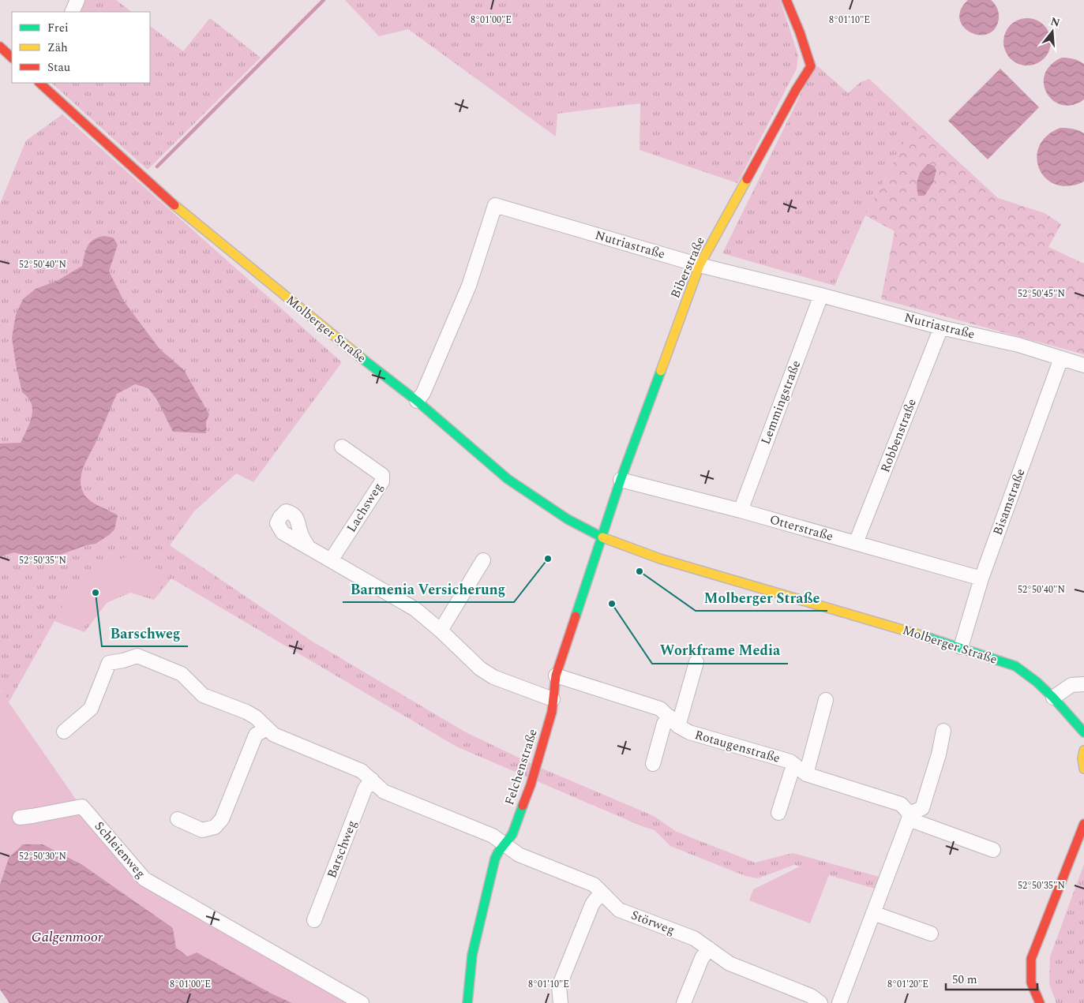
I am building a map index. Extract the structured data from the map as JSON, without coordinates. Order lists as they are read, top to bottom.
{
  "streets": {
    "main road": ["Biberstraße", "Molberger Straße", "Felchenstraße"],
    "street": [
      "Nutriastraße",
      "Lemmingstraße",
      "Robbenstraße",
      "Bisamstraße",
      "Lachsweg",
      "Otterstraße",
      "Rotaugenstraße",
      "Barschweg",
      "Schleienweg",
      "Störweg"
    ]
  },
  "crossings": [
    ["Nutriastraße", "Biberstraße"],
    ["Nutriastraße", "Molberger Straße"],
    ["Nutriastraße", "Lemmingstraße"],
    ["Nutriastraße", "Robbenstraße"],
    ["Nutriastraße", "Bisamstraße"],
    ["Biberstraße", "Molberger Straße"],
    ["Biberstraße", "Otterstraße"],
    ["Biberstraße", "Felchenstraße"],
    ["Molberger Straße", "Bisamstraße"],
    ["Molberger Straße", "Felchenstraße"],
    ["Lemmingstraße", "Otterstraße"],
    ["Robbenstraße", "Otterstraße"],
    ["Bisamstraße", "Otterstraße"],
    ["Rotaugenstraße", "Felchenstraße"],
    ["Felchenstraße", "Störweg"]
  ],
  "water": ["Galgenmoor"],
  "places": [
    "Barmenia Versicherung",
    "Molberger Straße",
    "Barschweg",
    "Workframe Media"
  ],
  "legend": ["Frei", "Zäh", "Stau"],
  "scale_bar": "50 m",
  "north": "top",
  "coordinates": [
    "8°01'00\"E",
    "8°01'10\"E",
    "52°50'40\"N",
    "52°50'45\"N",
    "52°50'35\"N",
    "52°50'30\"N",
    "8°01'20\"E"
  ]
}
